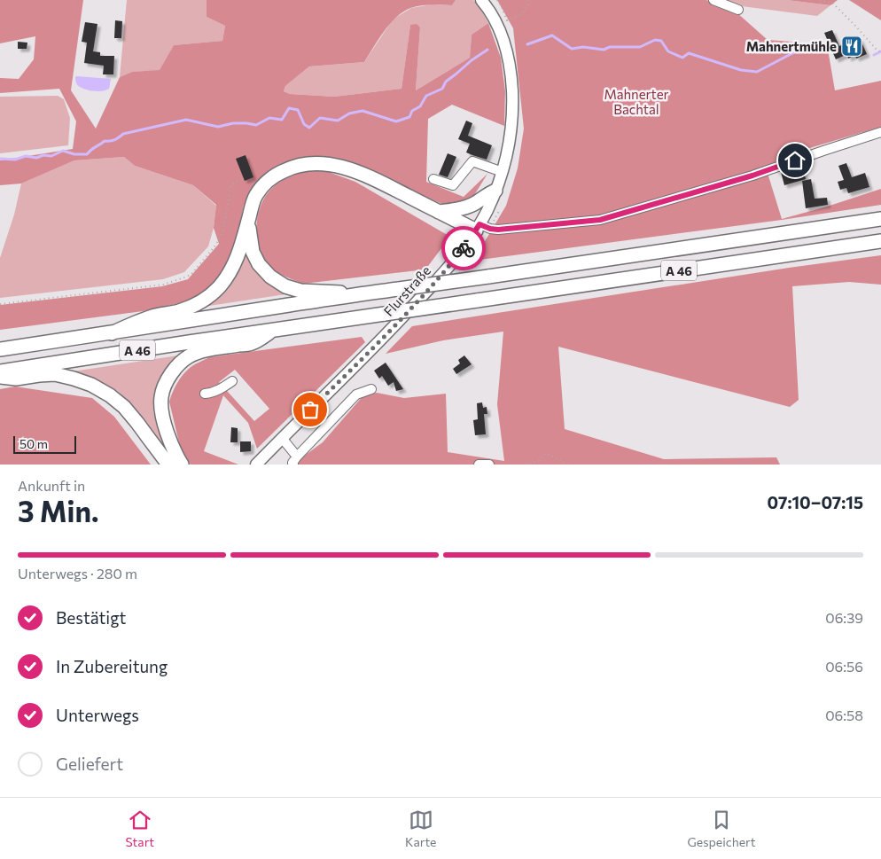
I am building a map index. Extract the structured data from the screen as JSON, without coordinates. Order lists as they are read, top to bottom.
{
  "streets": {
    "highway": ["A 46"],
    "main road": ["Flurstraße"]
  },
  "parks": ["Mahnerter Bachtal"],
  "places": {
    "restaurant": ["Mahnertmühle"]
  },
  "scale_bar": "50 m",
  "page": {
    "scale": "50 m",
    "heading": ["3 Min.", "Ankunft in", "07:10–07:15"],
    "bar": "Unterwegs · 280 m",
    "list": [
      ["Bestätigt", "06:39"],
      ["In Zubereitung", "06:56"],
      ["Unterwegs", "06:58"],
      "Geliefert"
    ],
    "tabs": ["Start", "Karte", "Gespeichert"]
  }
}
